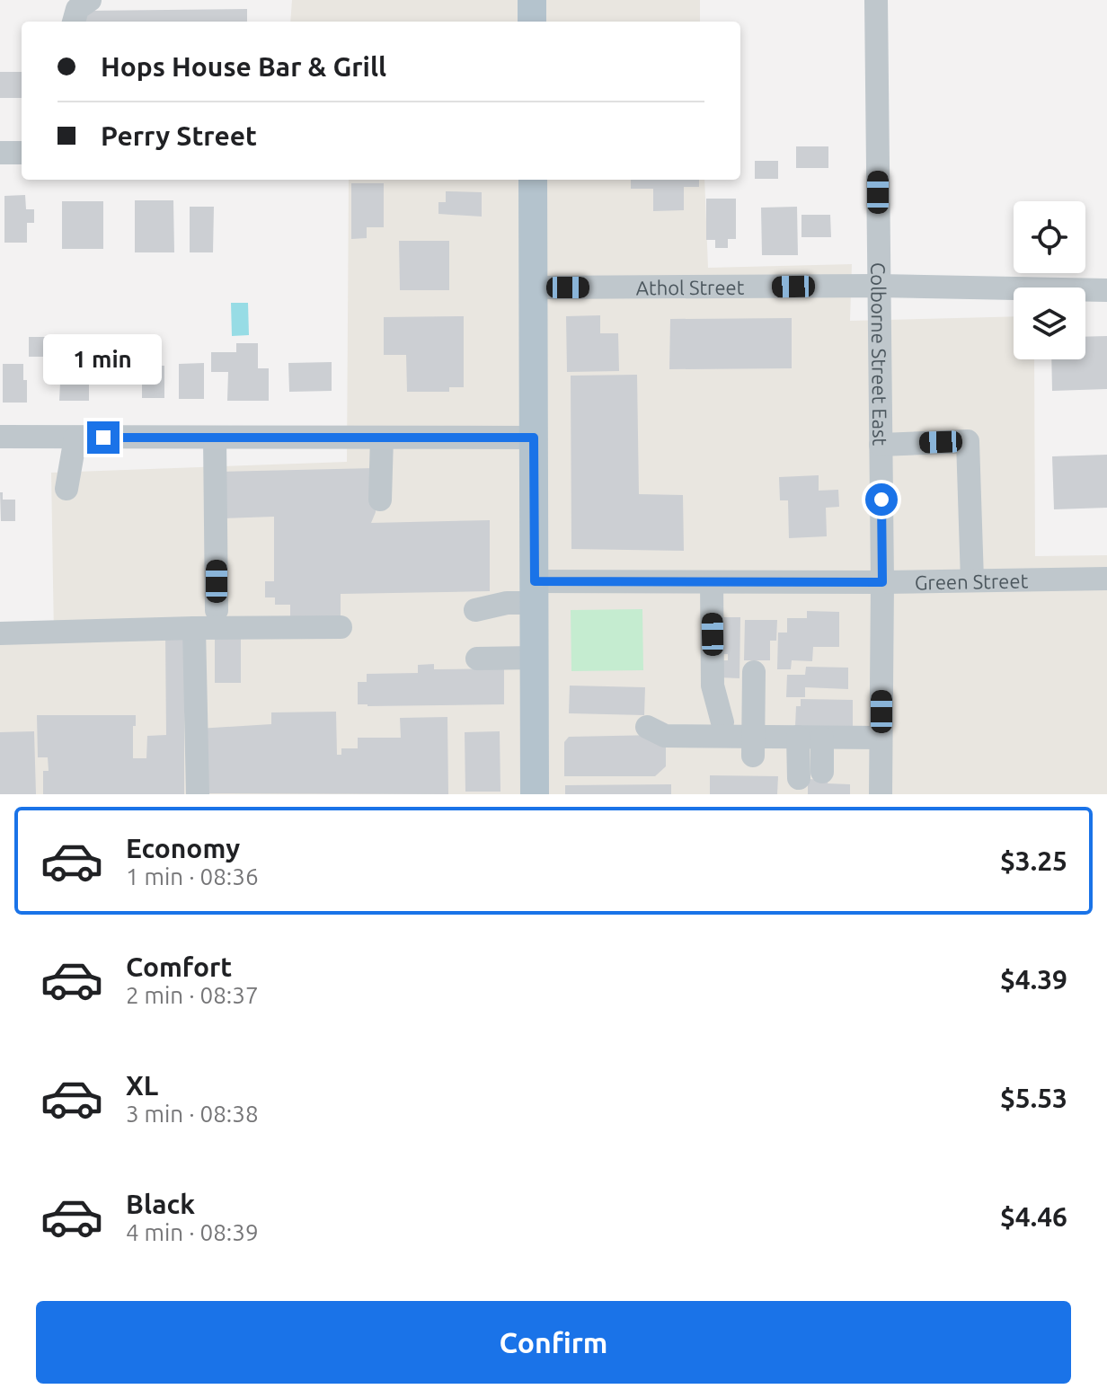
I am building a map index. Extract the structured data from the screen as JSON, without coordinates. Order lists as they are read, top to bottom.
{
  "streets": {
    "street": ["Athol Street", "Colborne Street East", "Green Street"]
  },
  "crossings": [
    ["Athol Street", "Colborne Street East"],
    ["Colborne Street East", "Green Street"]
  ],
  "page": {
    "banner": ["Hops House Bar & Grill", "Perry Street"],
    "bubble": "1 min",
    "list": [
      {
        "name": "Economy",
        "note": "1 min · 08:36",
        "value": "$3.25"
      },
      {
        "name": "Comfort",
        "note": "2 min · 08:37",
        "value": "$4.39"
      },
      {
        "name": "XL",
        "note": "3 min · 08:38",
        "value": "$5.53"
      },
      {
        "name": "Black",
        "note": "4 min · 08:39",
        "value": "$4.46"
      }
    ],
    "buttons": "Confirm"
  }
}
